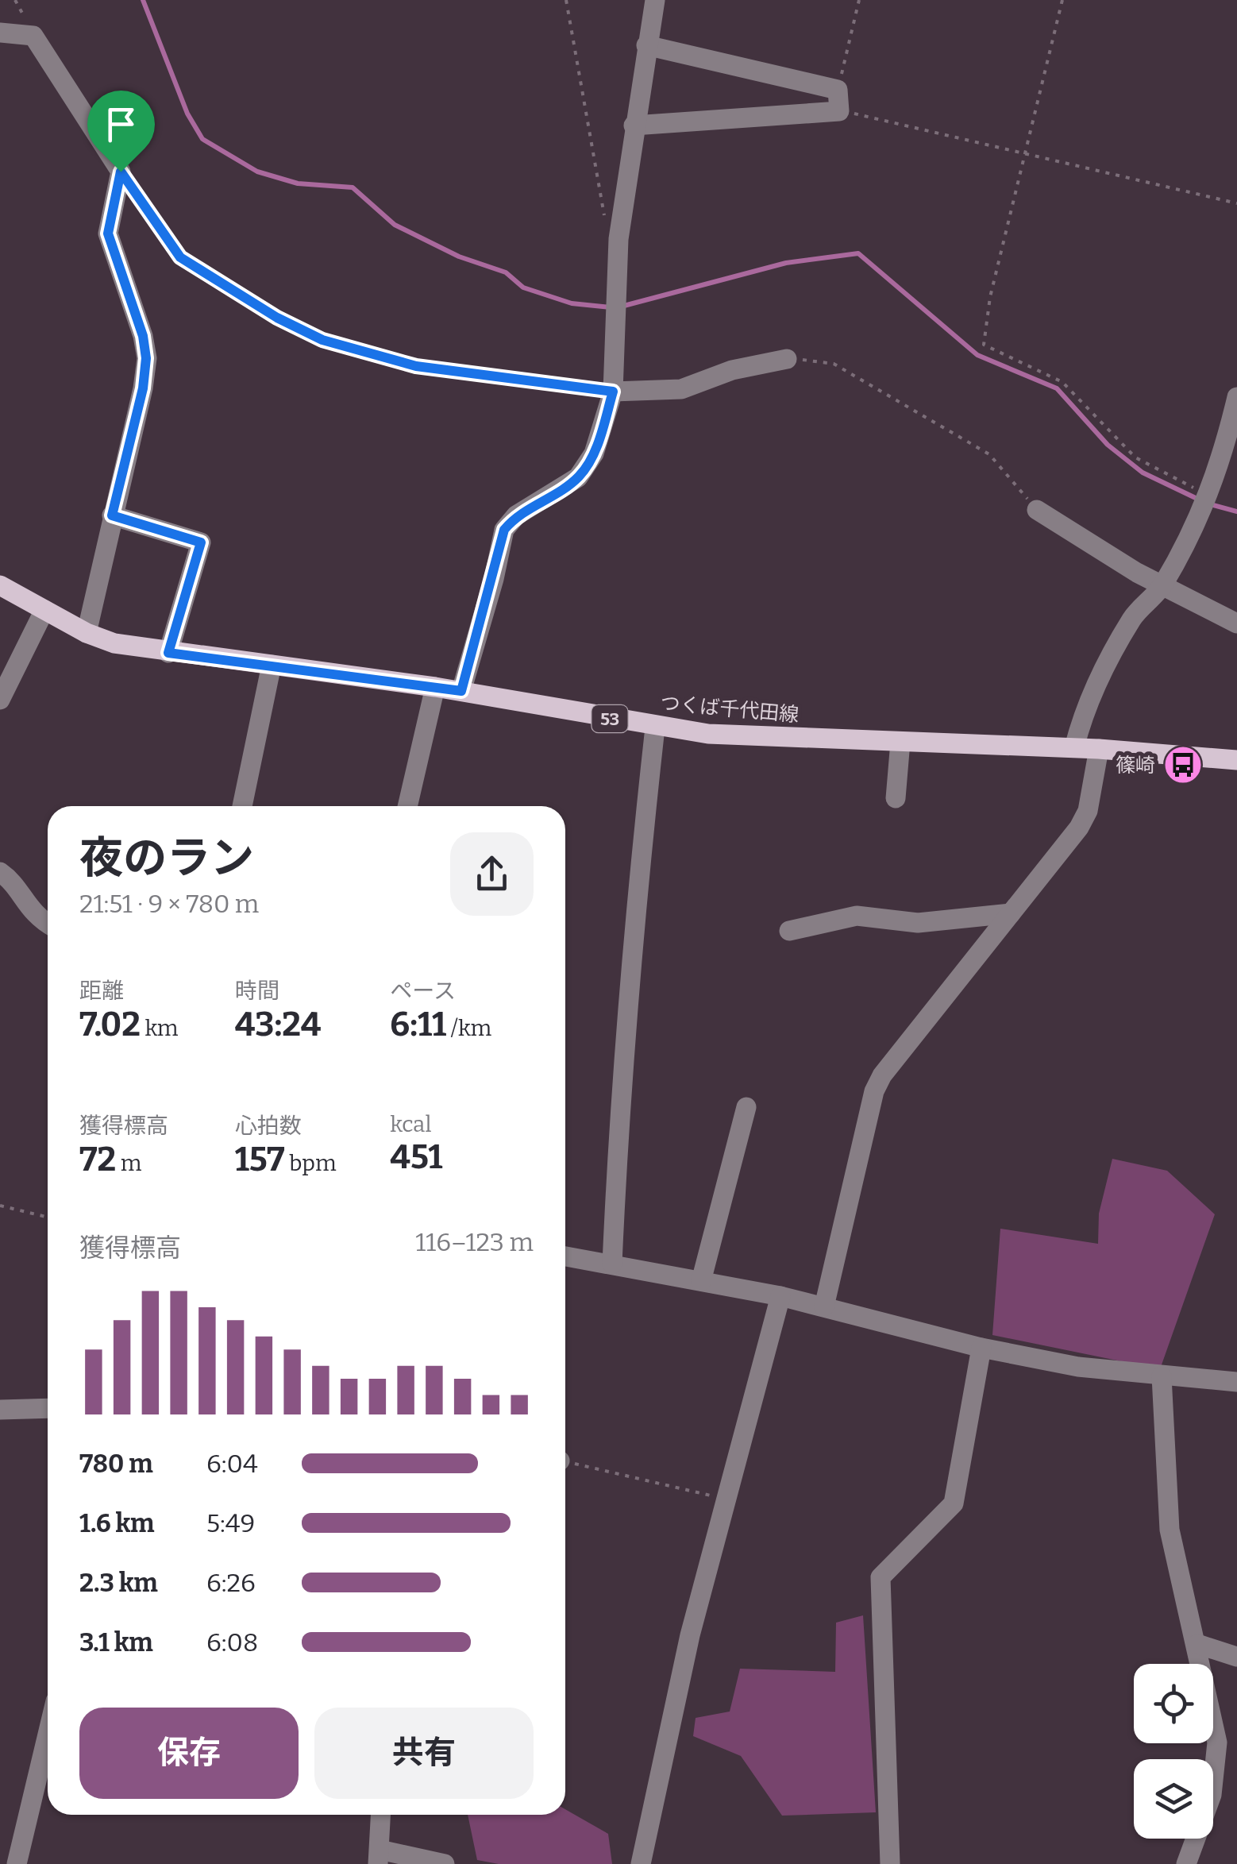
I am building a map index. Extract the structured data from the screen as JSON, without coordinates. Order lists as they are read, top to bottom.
{
  "streets": {
    "main road": ["つくば千代田線", "53"]
  },
  "places": {
    "bus stop": ["篠崎"]
  },
  "page": {
    "heading": ["夜のラン", "21:51 · 9 × 780 m"],
    "stats": [
      ["距離", "7.02 km"],
      ["時間", "43:24"],
      ["ペース", "6:11 /km"],
      ["獲得標高", "72 m"],
      ["心拍数", "157 bpm"],
      ["kcal", "451"]
    ],
    "chart": ["獲得標高", "116–123 m"],
    "list": [
      {
        "name": "780 m",
        "note": "6:04"
      },
      {
        "name": "1.6 km",
        "note": "5:49"
      },
      {
        "name": "2.3 km",
        "note": "6:26"
      },
      {
        "name": "3.1 km",
        "note": "6:08"
      }
    ],
    "buttons": ["保存", "共有"]
  }
}
